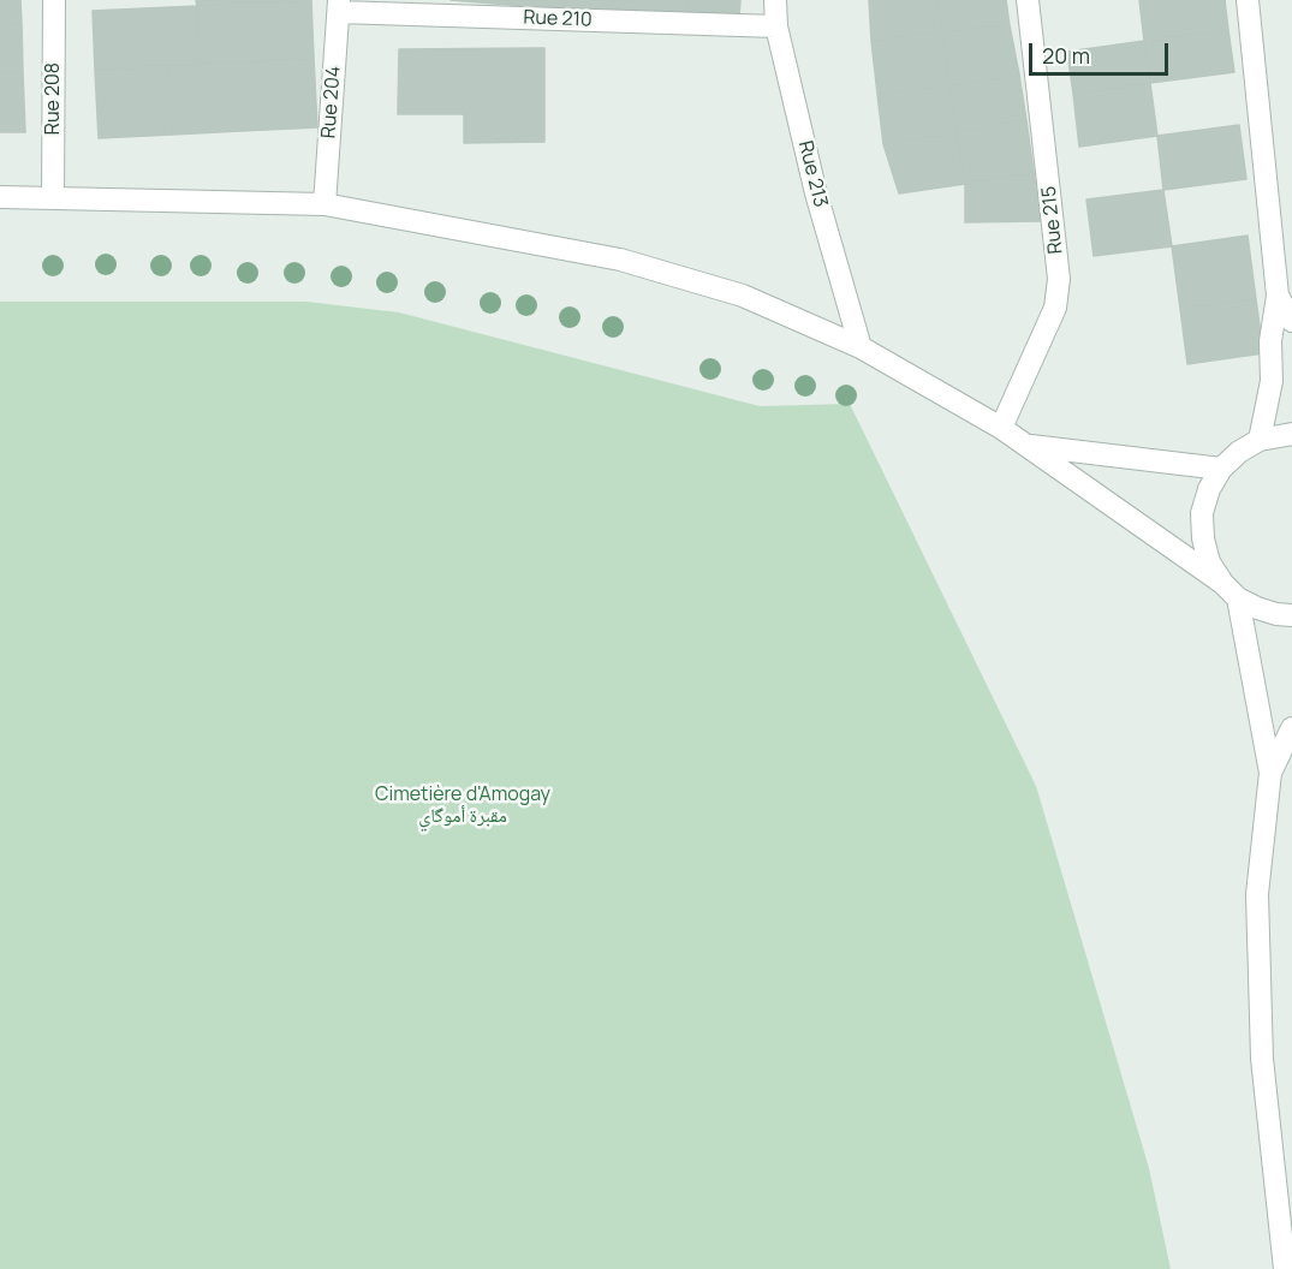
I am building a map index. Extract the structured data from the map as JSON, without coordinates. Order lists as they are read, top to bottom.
{
  "streets": {
    "street": [
      "Rue 210",
      "Rue 208",
      "Rue 204",
      "Rue 213",
      "Rue 215"
    ]
  },
  "crossings": [
    ["Rue 210", "Rue 204"],
    ["Rue 210", "Rue 213"]
  ],
  "parks": ["Cimetière d'Amogay مقبرة أموگاي"],
  "scale_bar": "20 m"
}
